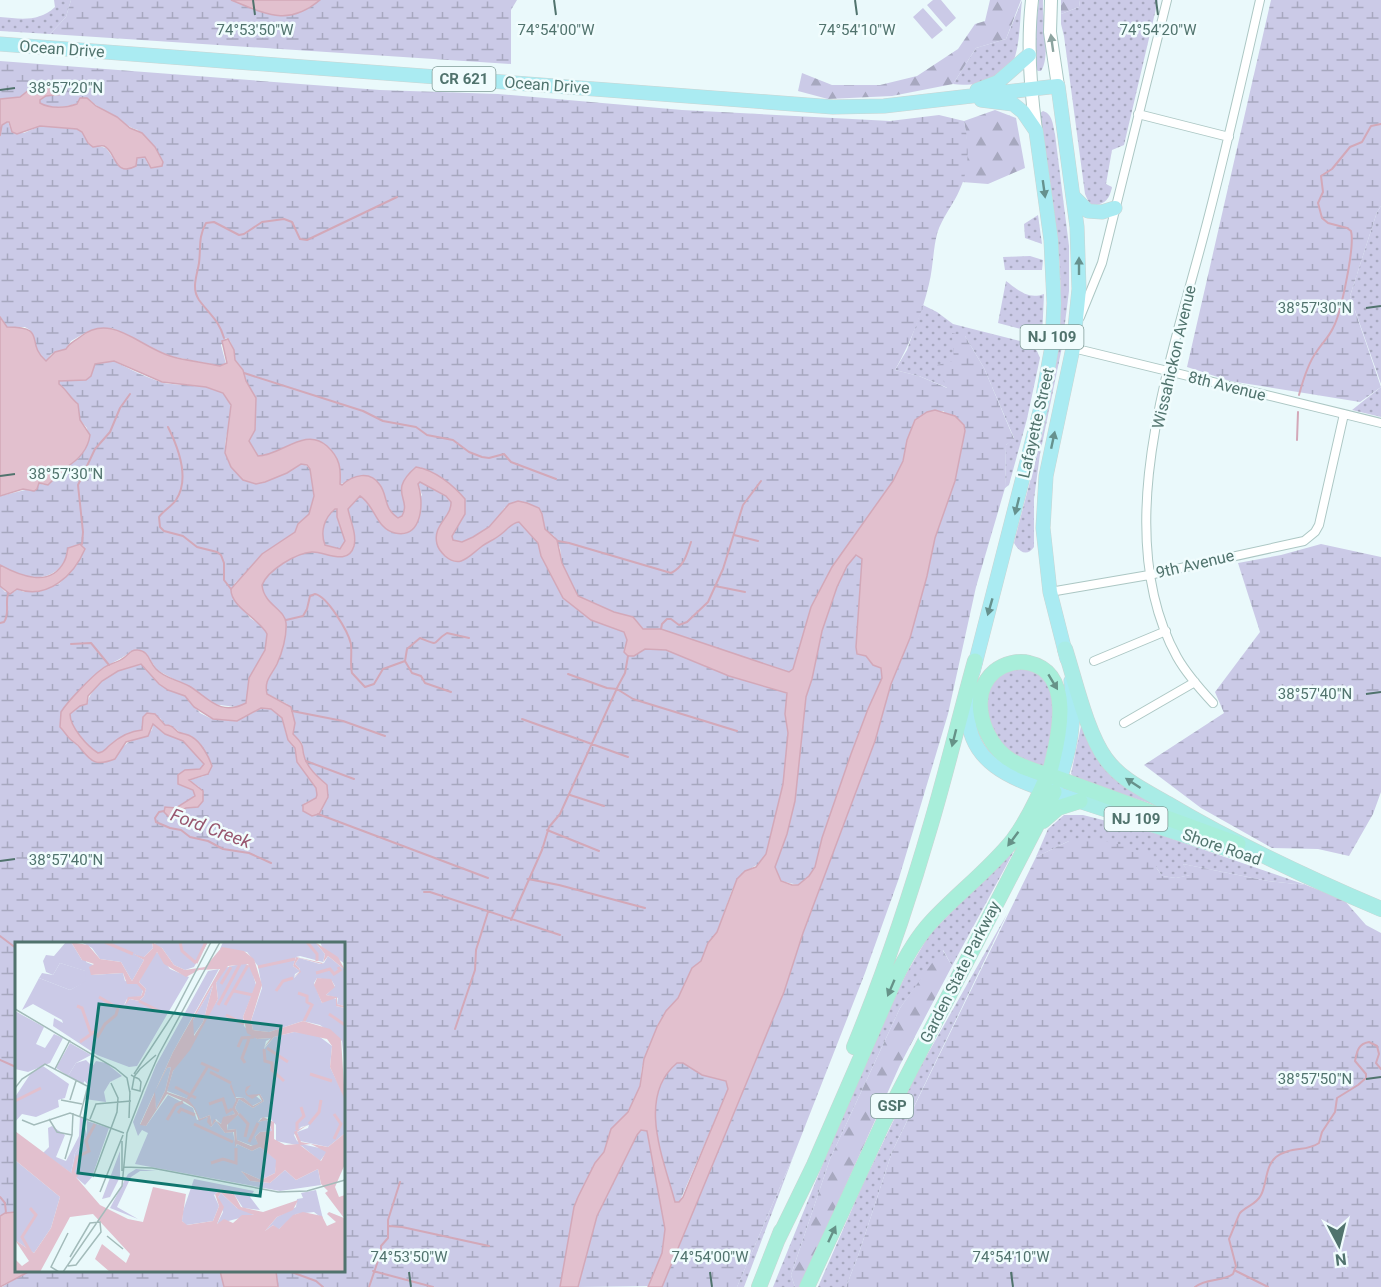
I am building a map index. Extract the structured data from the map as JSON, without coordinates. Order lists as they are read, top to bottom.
{
  "streets": {
    "highway": [
      "NJ 109",
      "Shore Road",
      "Garden State Parkway",
      "GSP"
    ],
    "main road": ["Ocean Drive", "CR 621", "Lafayette Street"],
    "street": ["Wissahickon Avenue", "8th Avenue", "9th Avenue"]
  },
  "crossings": [
    ["Ocean Drive", "Lafayette Street"],
    ["NJ 109", "Lafayette Street"],
    ["NJ 109", "Shore Road"],
    ["NJ 109", "Garden State Parkway"],
    ["Wissahickon Avenue", "8th Avenue"],
    ["Wissahickon Avenue", "9th Avenue"],
    ["8th Avenue", "Lafayette Street"],
    ["8th Avenue", "9th Avenue"],
    ["Lafayette Street", "9th Avenue"],
    ["Lafayette Street", "Garden State Parkway"],
    ["Shore Road", "Garden State Parkway"]
  ],
  "one_way": ["Garden State Parkway"],
  "water": ["Ford Creek"],
  "north": "bottom",
  "coordinates": [
    "74°53'50\"W",
    "74°54'00\"W",
    "74°54'10\"W",
    "74°54'20\"W",
    "38°57'20\"N",
    "38°57'30\"N",
    "38°57'40\"N",
    "38°57'50\"N"
  ]
}
